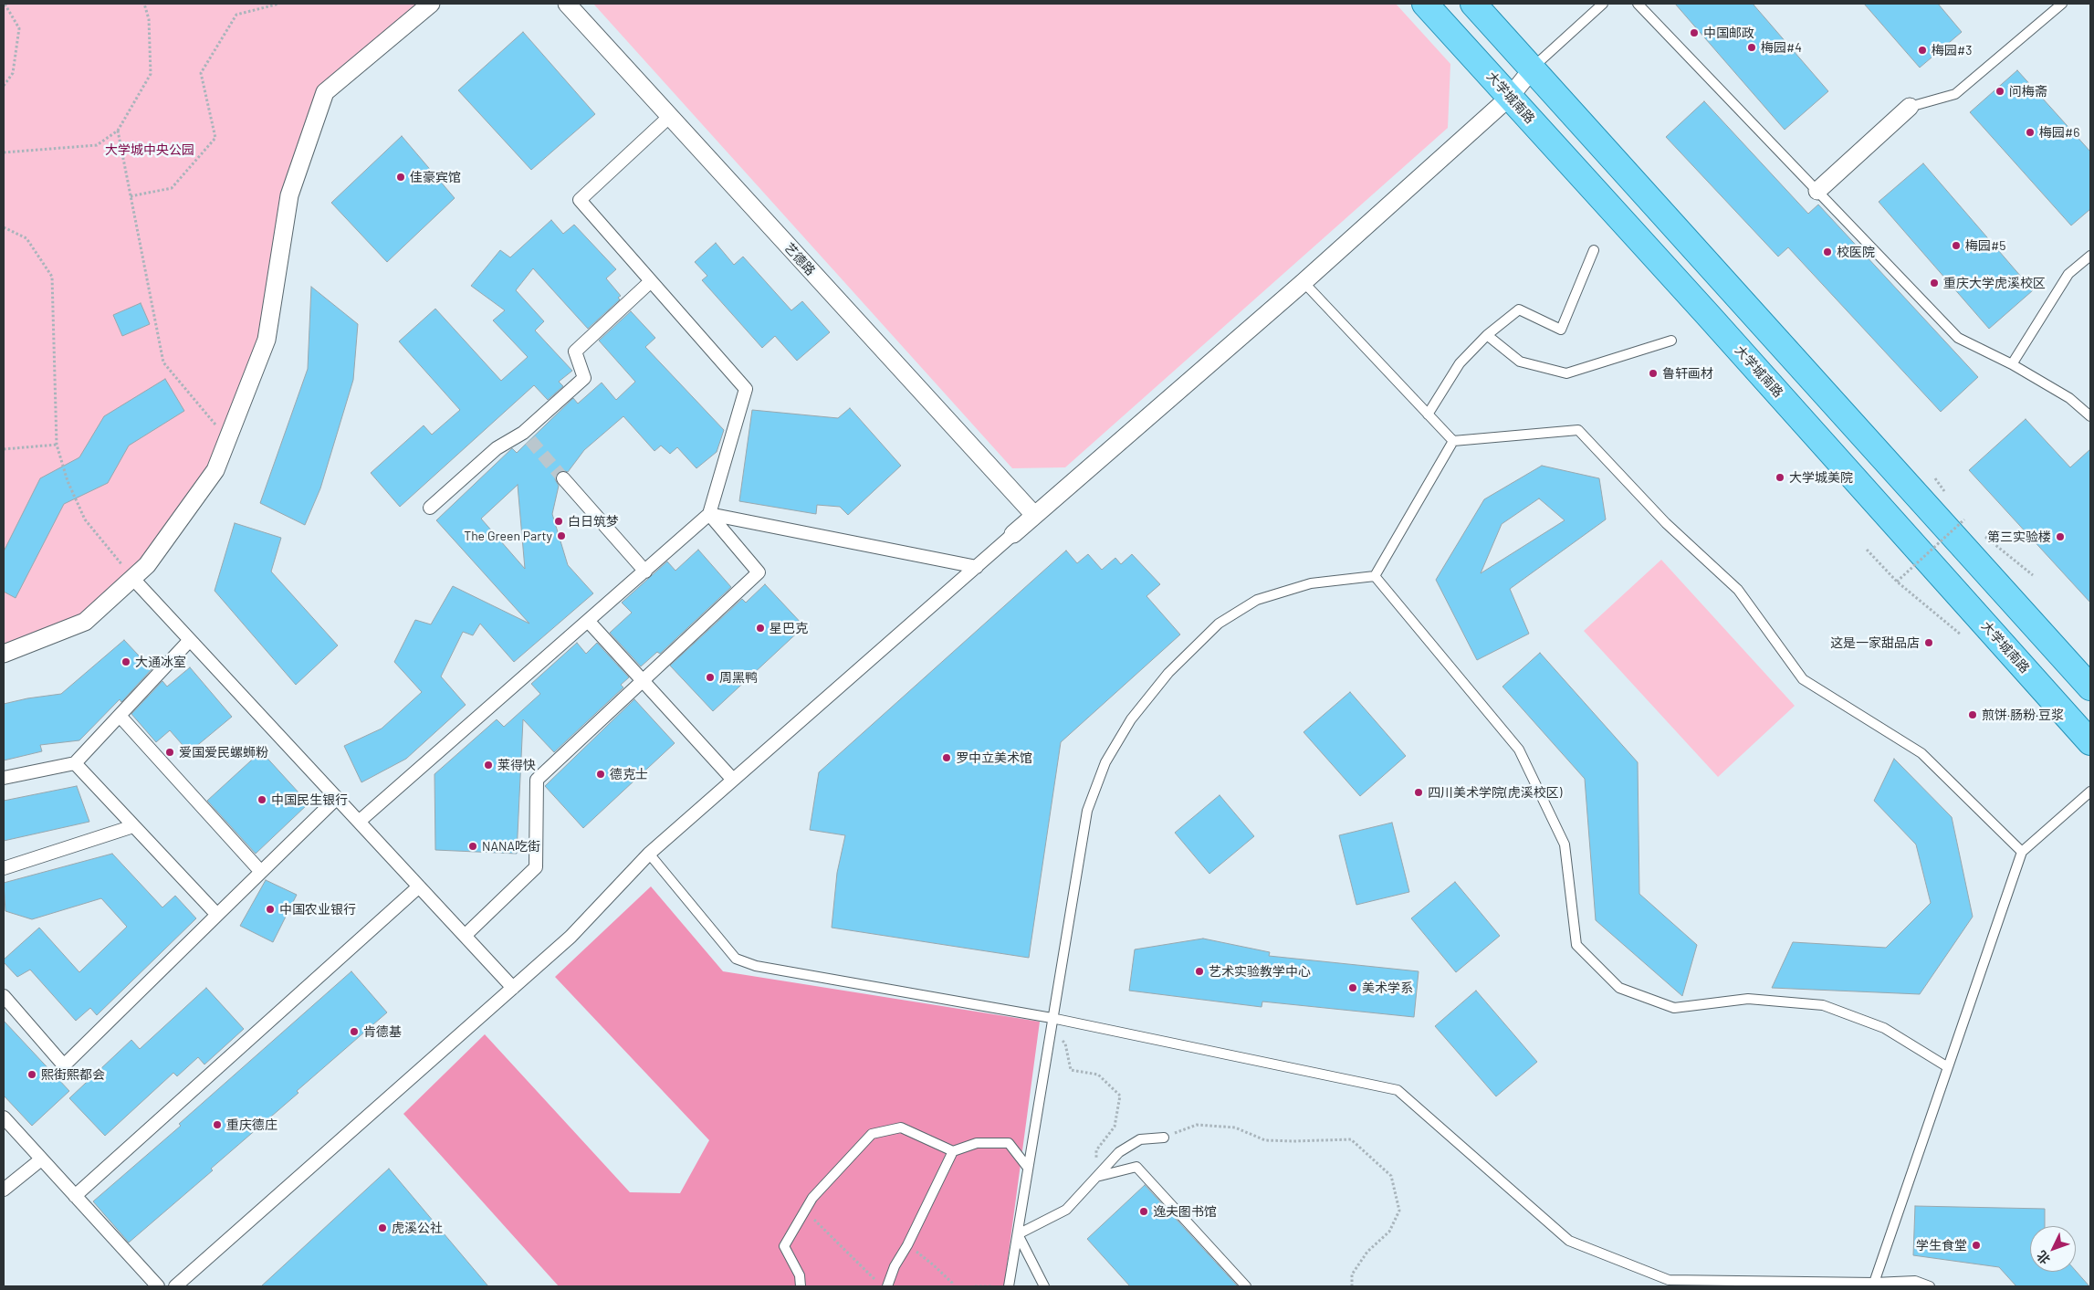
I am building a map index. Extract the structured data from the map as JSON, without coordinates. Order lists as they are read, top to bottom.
{
  "streets": {
    "main road": ["大学城南路"],
    "street": ["艺德路"]
  },
  "parks": ["大学城中央公园"],
  "places": [
    "中国邮政",
    "梅园#4",
    "梅园#3",
    "问梅斋",
    "梅园#6",
    "佳豪宾馆",
    "梅园#5",
    "校医院",
    "重庆大学虎溪校区",
    "鲁轩画材",
    "大学城美院",
    "白日筑梦",
    "The Green Party",
    "第三实验楼",
    "星巴克",
    "这是一家甜品店",
    "大通冰室",
    "周黑鸭",
    "煎饼·肠粉·豆浆",
    "爱国爱民螺蛳粉",
    "罗中立美术馆",
    "莱得快",
    "德克士",
    "四川美术学院(虎溪校区)",
    "中国民生银行",
    "NANA吃街",
    "中国农业银行",
    "艺术实验教学中心",
    "美术学系",
    "肯德基",
    "熙街熙都会",
    "重庆德庄",
    "逸夫图书馆",
    "虎溪公社",
    "学生食堂"
  ],
  "north": "bottom left"
}
